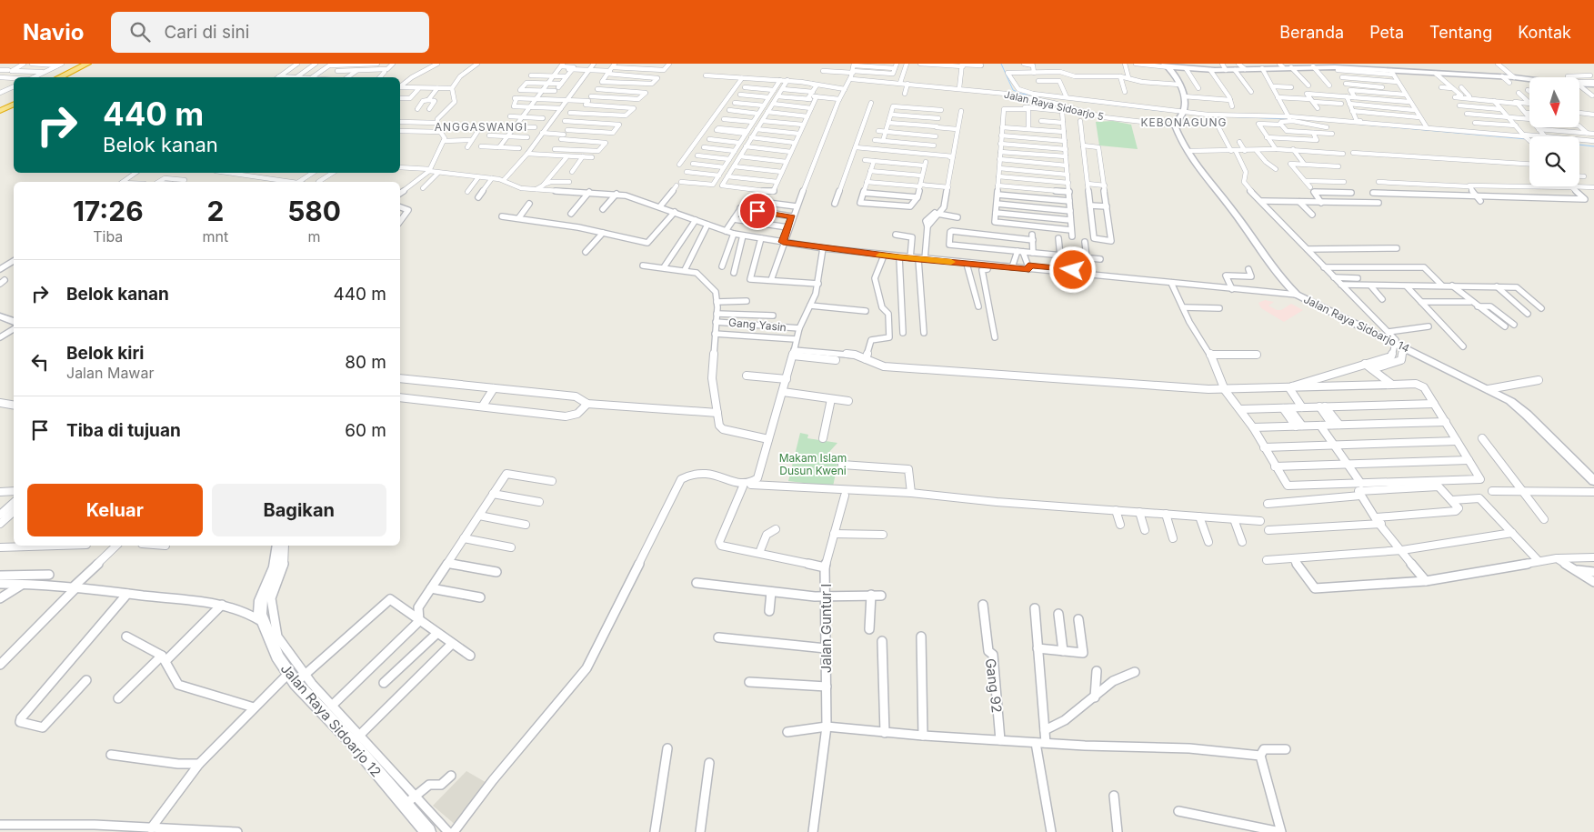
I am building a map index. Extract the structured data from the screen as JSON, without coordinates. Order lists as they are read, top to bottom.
{
  "streets": {
    "main road": ["Jalan Raya Sidoarjo 14", "Jalan Raya Sidoarjo 12"],
    "street": [
      "Jalan Raya Sidoarjo 5",
      "Gang Yasin",
      "Jalan Guntur I",
      "Gang 92"
    ]
  },
  "crossings": [
    ["Jalan Raya Sidoarjo 5", "Jalan Raya Sidoarjo 14"]
  ],
  "districts": ["KEBONAGUNG", "ANGGASWANGI"],
  "parks": ["Makam Islam Dusun Kweni"],
  "north": "bottom",
  "page": {
    "header": "Navio",
    "search": "Cari di sini",
    "nav": [
      "Beranda",
      "Peta",
      "Tentang",
      "Kontak"
    ],
    "turn": ["440 m", "Belok kanan"],
    "eta": [
      "17:26",
      "Tiba",
      "2",
      "mnt",
      "580",
      "m"
    ],
    "list": [
      {
        "name": "Belok kanan",
        "value": "440 m"
      },
      {
        "name": "Belok kiri",
        "note": "Jalan Mawar",
        "value": "80 m"
      },
      {
        "name": "Tiba di tujuan",
        "value": "60 m"
      }
    ],
    "buttons": ["Keluar", "Bagikan"]
  }
}
